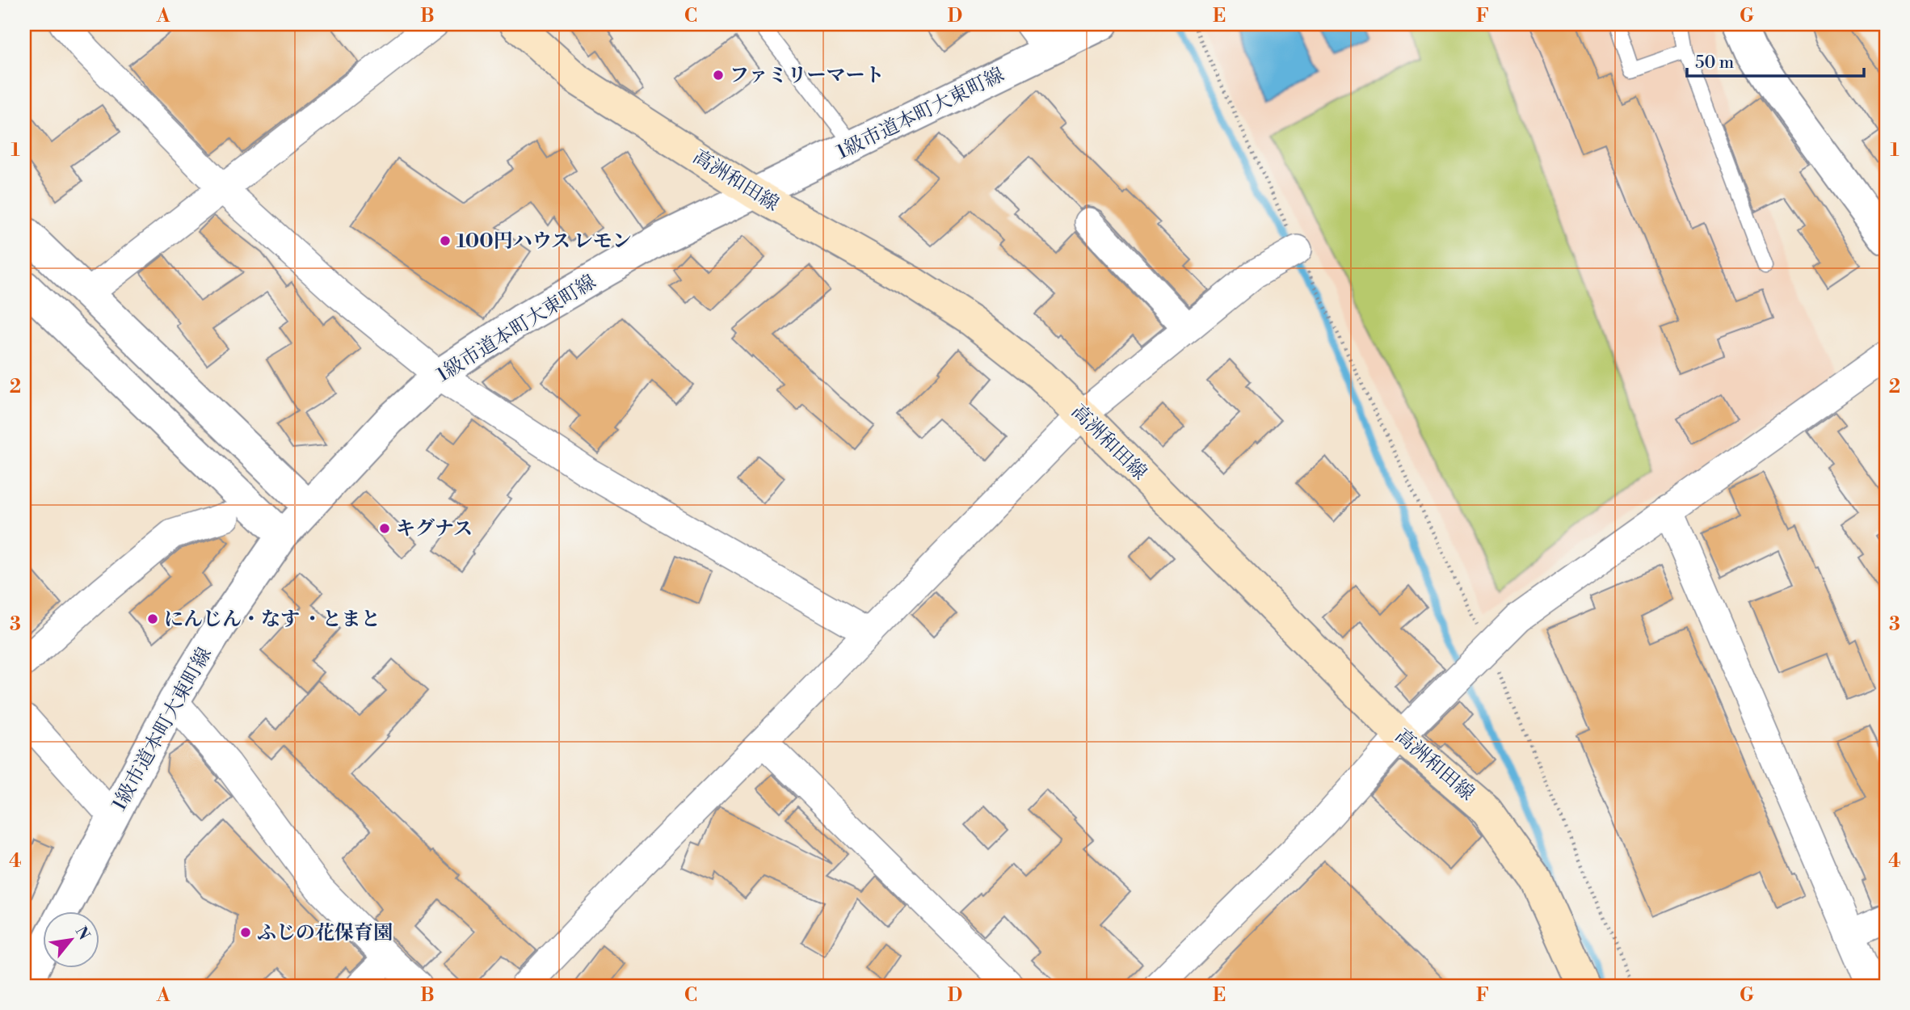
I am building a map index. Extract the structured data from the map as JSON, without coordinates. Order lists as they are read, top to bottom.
{
  "streets": {
    "main road": ["高洲和田線"],
    "street": ["1級市道本町大東町線"]
  },
  "crossings": [
    ["1級市道本町大東町線", "高洲和田線"]
  ],
  "places": [
    "ファミリーマート",
    "100円ハウス レモン",
    "キグナス",
    "にんじん・なす ・とまと",
    "ふじの花保育園"
  ],
  "scale_bar": "50 m",
  "north": "top right",
  "grid": {
    "columns": [
      "A",
      "B",
      "C",
      "D",
      "E",
      "F",
      "G"
    ],
    "rows": [
      "1",
      "2",
      "3",
      "4"
    ]
  }
}
